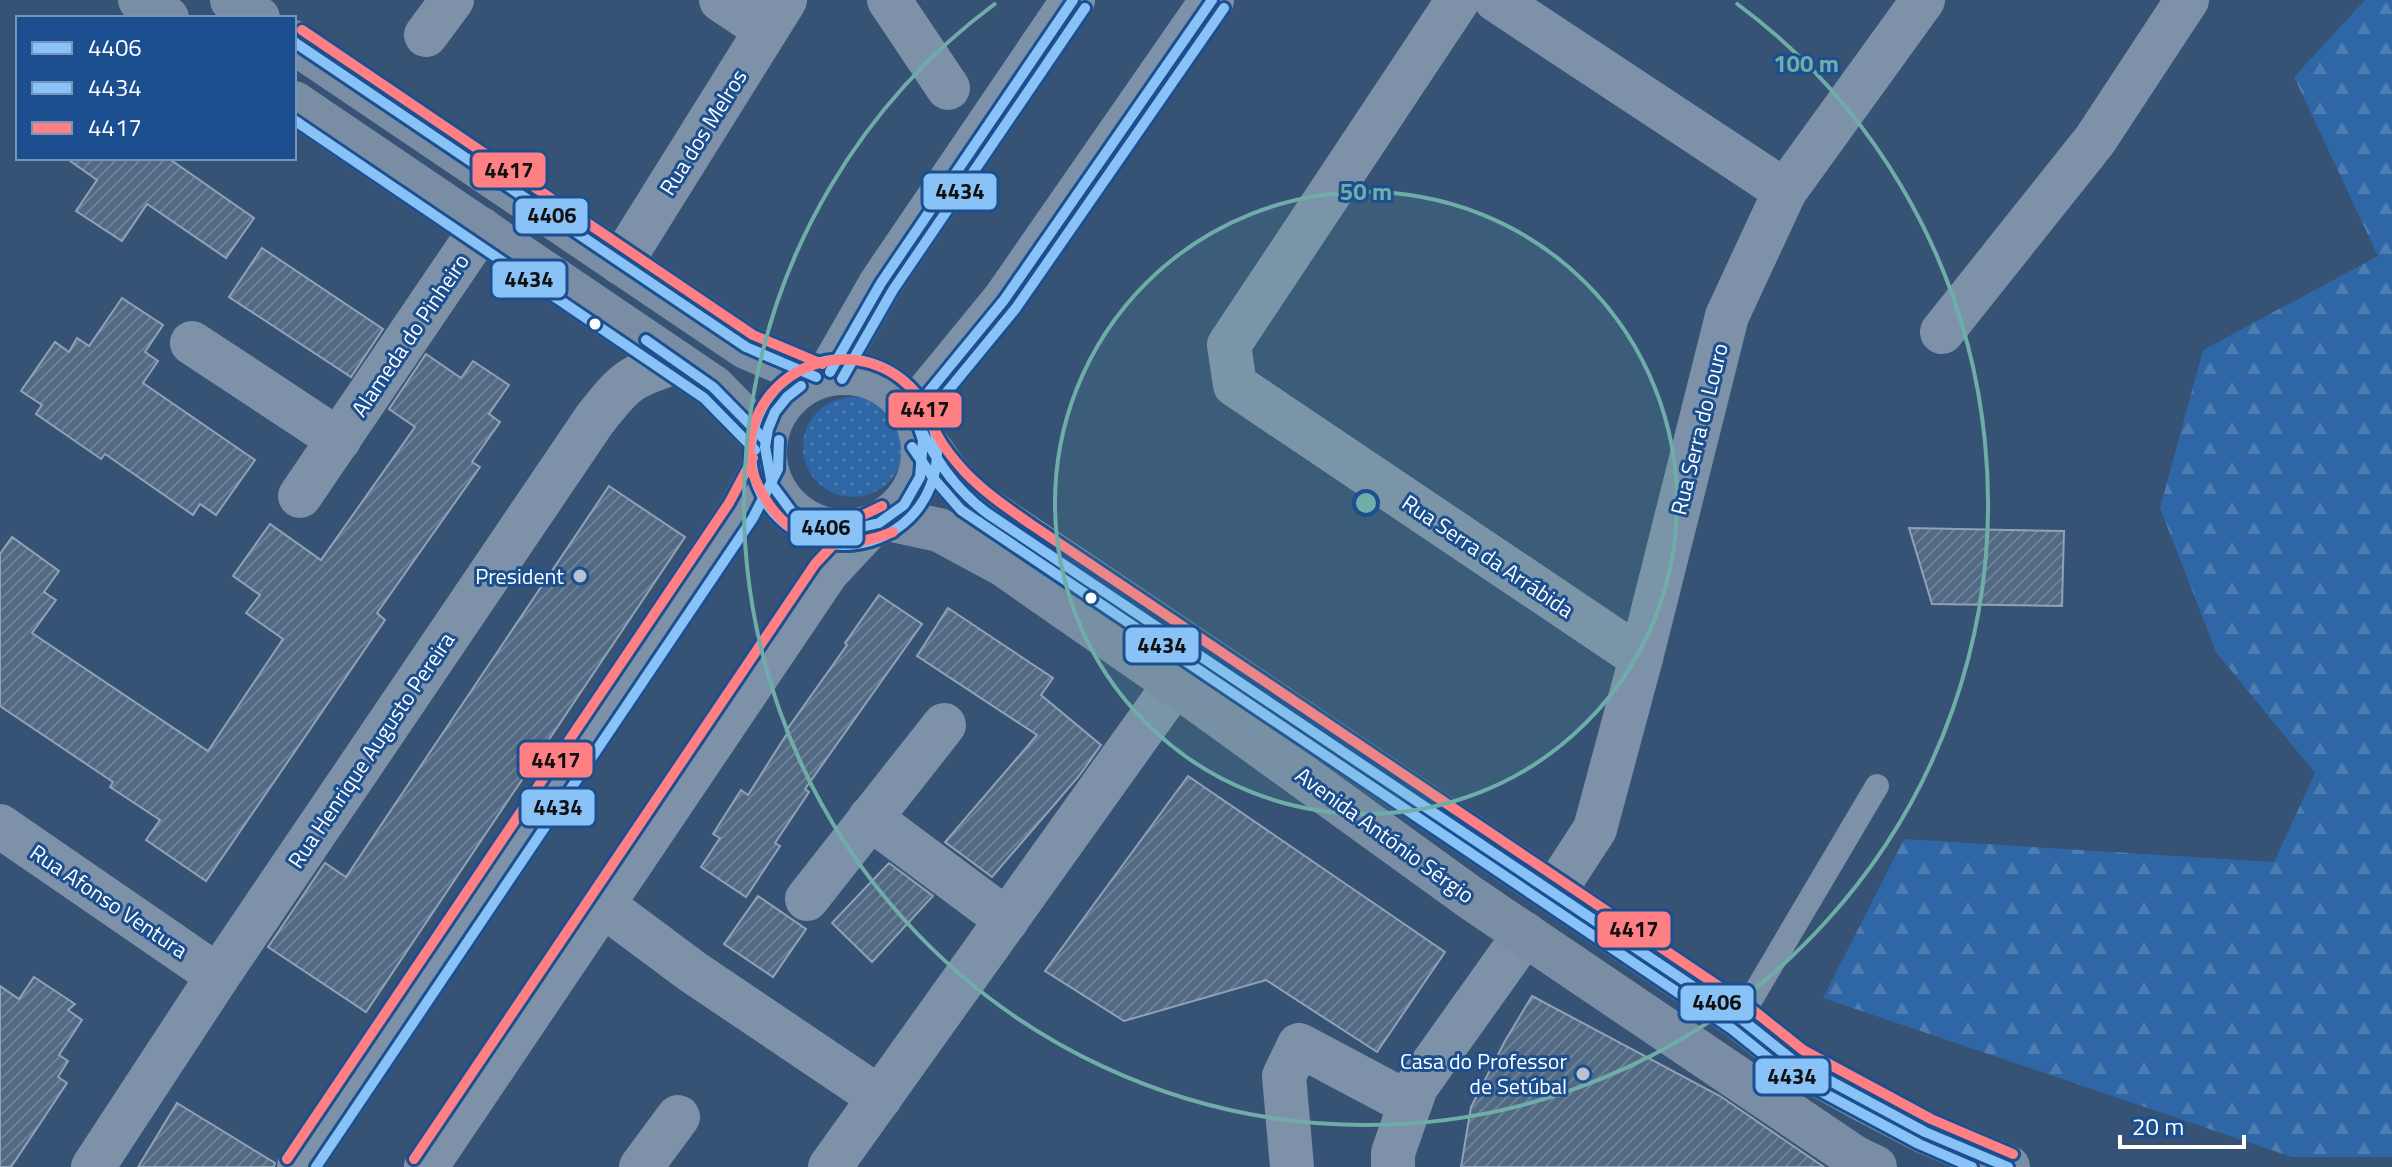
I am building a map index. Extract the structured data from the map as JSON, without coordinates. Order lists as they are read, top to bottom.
{
  "streets": {
    "main road": ["Avenida António Sérgio"],
    "street": [
      "Rua dos Melros",
      "Alameda do Pinheiro",
      "Rua Serra do Louro",
      "Rua Serra da Arrábida",
      "Rua Henrique Augusto Pereira",
      "Rua Afonso Ventura"
    ]
  },
  "crossings": [
    ["Rua Serra do Louro", "Rua Serra da Arrábida"],
    ["Rua Serra do Louro", "Avenida António Sérgio"],
    ["Rua Henrique Augusto Pereira", "Rua Afonso Ventura"]
  ],
  "places": ["President", "Casa do Professor de Setúbal"],
  "lines": ["transit line 4406", "transit line 4434", "transit line 4417"],
  "legend": ["4406", "4434", "4417"],
  "scale_bar": "20 m",
  "rings": ["100 m", "50 m"]
}
